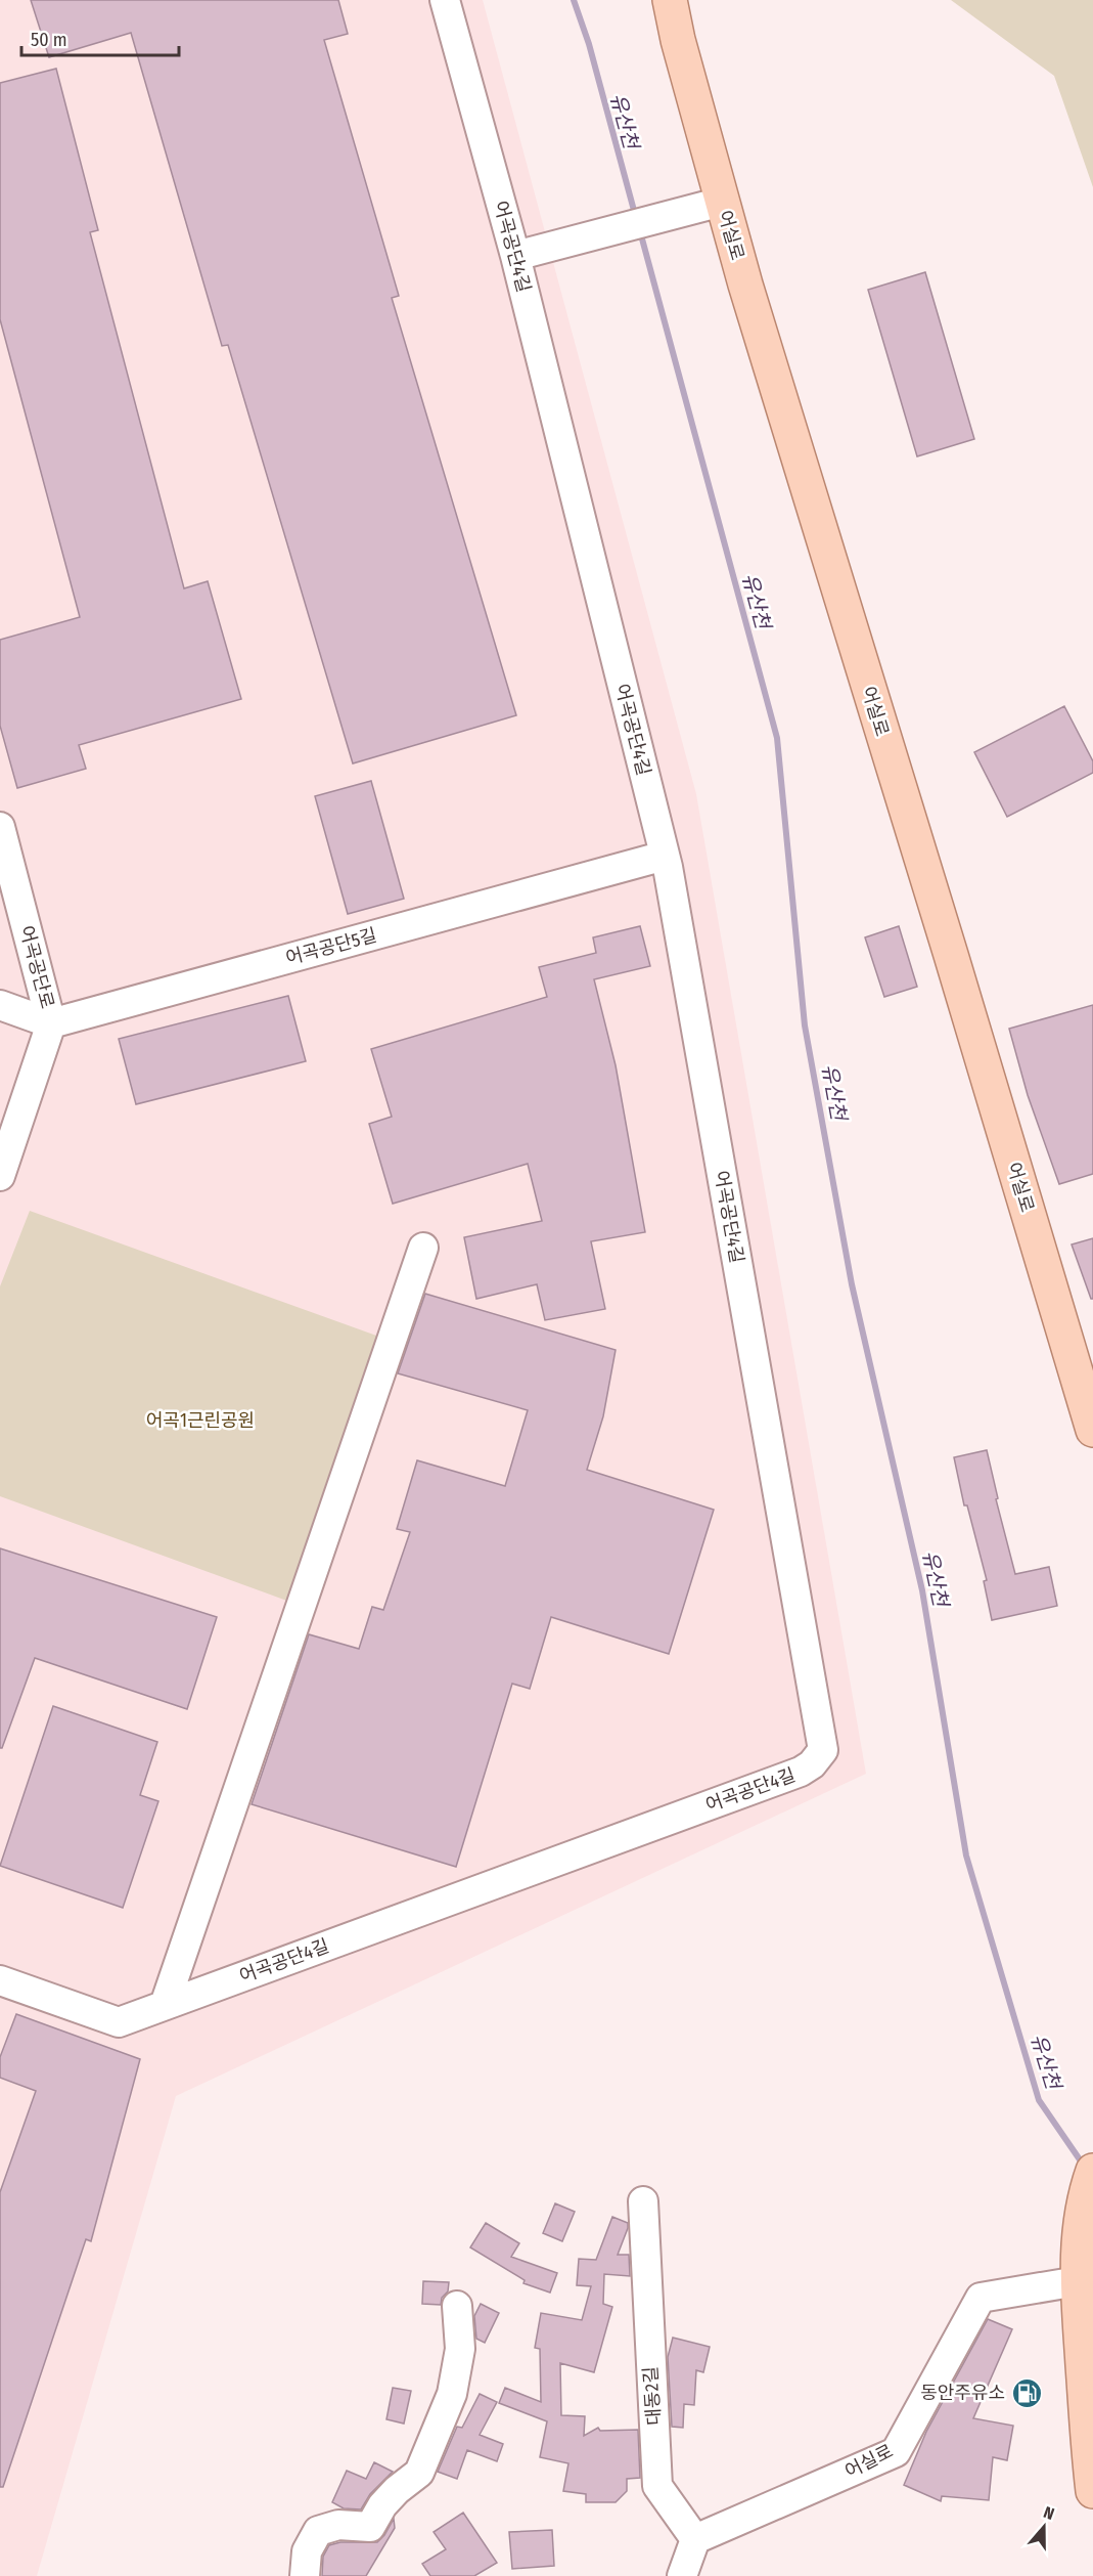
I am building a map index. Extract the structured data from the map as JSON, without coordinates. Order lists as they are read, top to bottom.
{
  "streets": {
    "main road": ["어실로"],
    "street": [
      "어곡공단4길",
      "어곡공단5길",
      "어곡공단로",
      "대동2길"
    ]
  },
  "crossings": [
    ["어실로", "대동2길"],
    ["어곡공단4길", "어곡공단5길"],
    ["어곡공단5길", "어곡공단로"]
  ],
  "water": ["유산천"],
  "parks": ["어곡1근린공원"],
  "places": {
    "fuel station": ["동안주유소"]
  },
  "scale_bar": "50 m",
  "north": "top"
}
